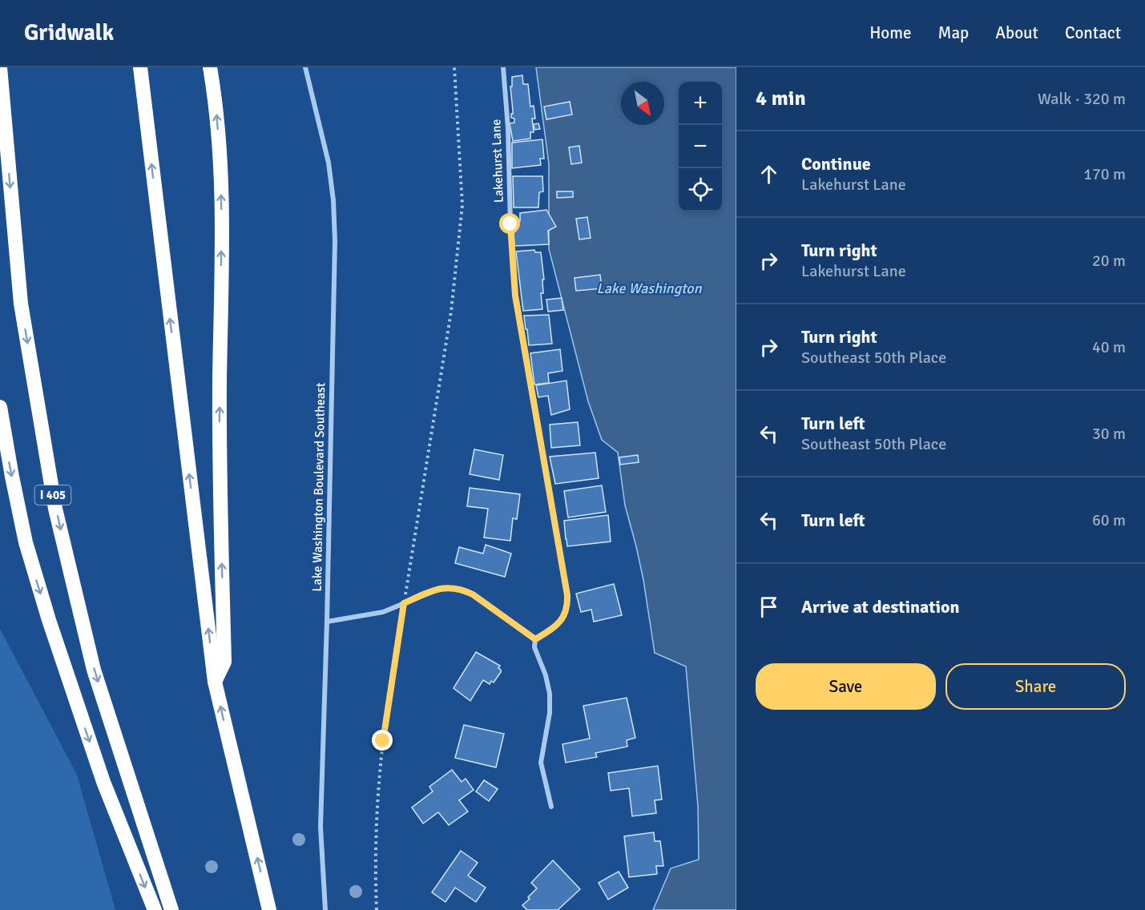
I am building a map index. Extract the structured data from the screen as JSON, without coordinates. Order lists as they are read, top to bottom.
{
  "streets": {
    "highway": ["I 405"],
    "street": ["Lakehurst Lane", "Lake Washington Boulevard Southeast"]
  },
  "water": ["Lake Washington"],
  "north": "bottom right",
  "page": {
    "header": "Gridwalk",
    "nav": [
      "Home",
      "Map",
      "About",
      "Contact"
    ],
    "heading": ["4 min", "Walk · 320 m"],
    "map_buttons": ["+", "−"],
    "list": [
      ["Continue", "Lakehurst Lane", "170 m"],
      ["Turn right", "Lakehurst Lane", "20 m"],
      ["Turn right", "Southeast 50th Place", "40 m"],
      ["Turn left", "Southeast 50th Place", "30 m"],
      ["Turn left", "60 m"],
      "Arrive at destination"
    ],
    "buttons": ["Save", "Share"]
  }
}
